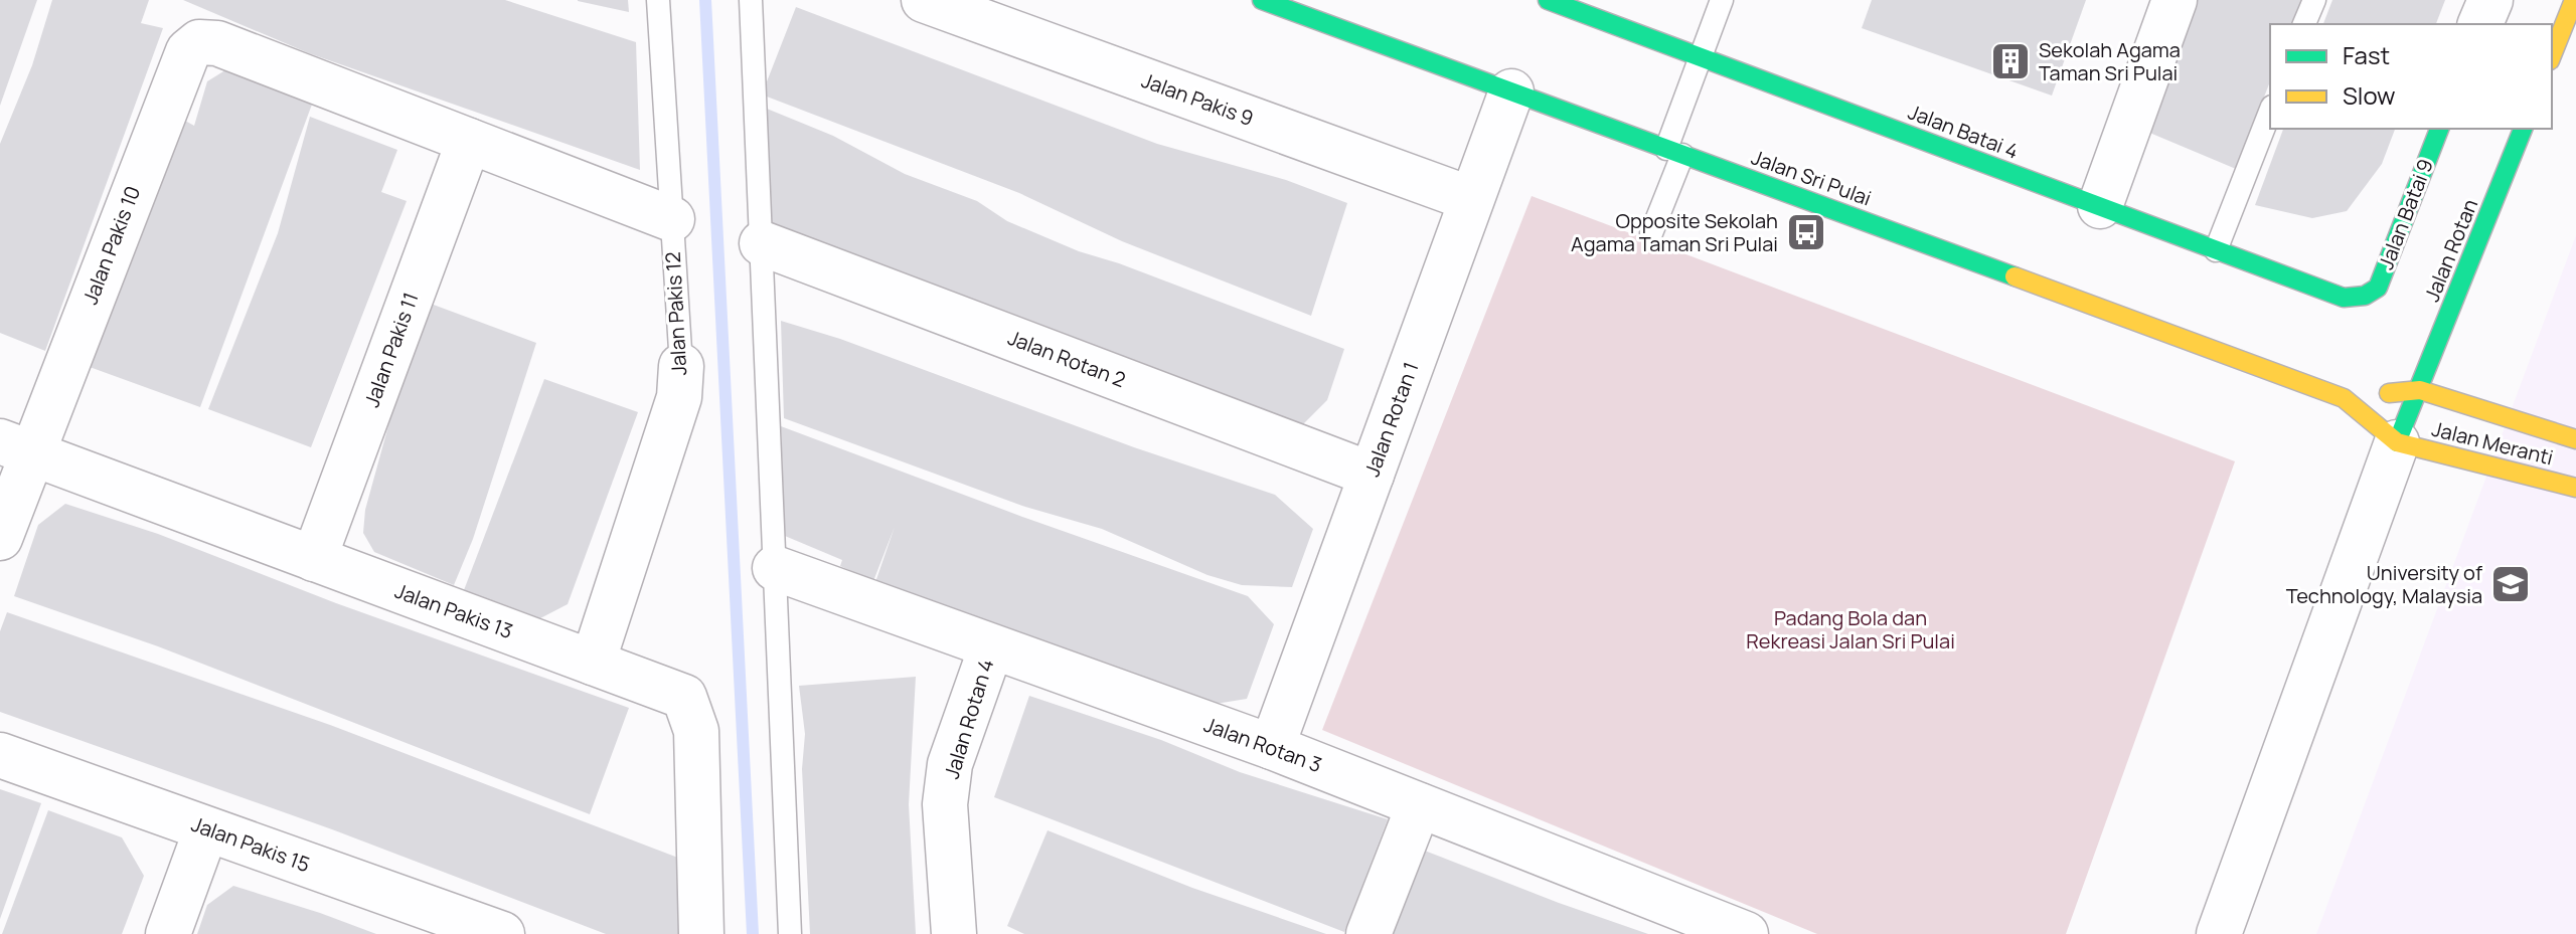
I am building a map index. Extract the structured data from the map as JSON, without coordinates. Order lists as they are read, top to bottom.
{
  "streets": {
    "street": [
      "Jalan Pakis 9",
      "Jalan Batai 4",
      "Jalan Sri Pulai",
      "Jalan Batai 9",
      "Jalan Pakis 10",
      "Jalan Rotan",
      "Jalan Pakis 12",
      "Jalan Pakis 11",
      "Jalan Rotan 2",
      "Jalan Rotan 1",
      "Jalan Meranti",
      "Jalan Pakis 13",
      "Jalan Rotan 4",
      "Jalan Rotan 3",
      "Jalan Pakis 15"
    ]
  },
  "crossings": [
    ["Jalan Pakis 9", "Jalan Rotan 1"],
    ["Jalan Batai 4", "Jalan Batai 9"],
    ["Jalan Sri Pulai", "Jalan Rotan"],
    ["Jalan Sri Pulai", "Jalan Rotan 1"],
    ["Jalan Sri Pulai", "Jalan Meranti"],
    ["Jalan Pakis 10", "Jalan Pakis 11"],
    ["Jalan Pakis 10", "Jalan Pakis 13"],
    ["Jalan Rotan", "Jalan Meranti"],
    ["Jalan Pakis 12", "Jalan Pakis 13"],
    ["Jalan Pakis 11", "Jalan Pakis 13"],
    ["Jalan Rotan 2", "Jalan Rotan 1"],
    ["Jalan Rotan 1", "Jalan Rotan 3"],
    ["Jalan Rotan 4", "Jalan Rotan 3"]
  ],
  "parks": ["Padang Bola dan Rekreasi Jalan Sri Pulai"],
  "places": {
    "building": ["Sekolah Agama Taman Sri Pulai"],
    "bus stop": ["Opposite Sekolah Agama Taman Sri Pulai"],
    "school or university": ["University of Technology, Malaysia"]
  },
  "legend": ["Fast", "Slow"]
}
